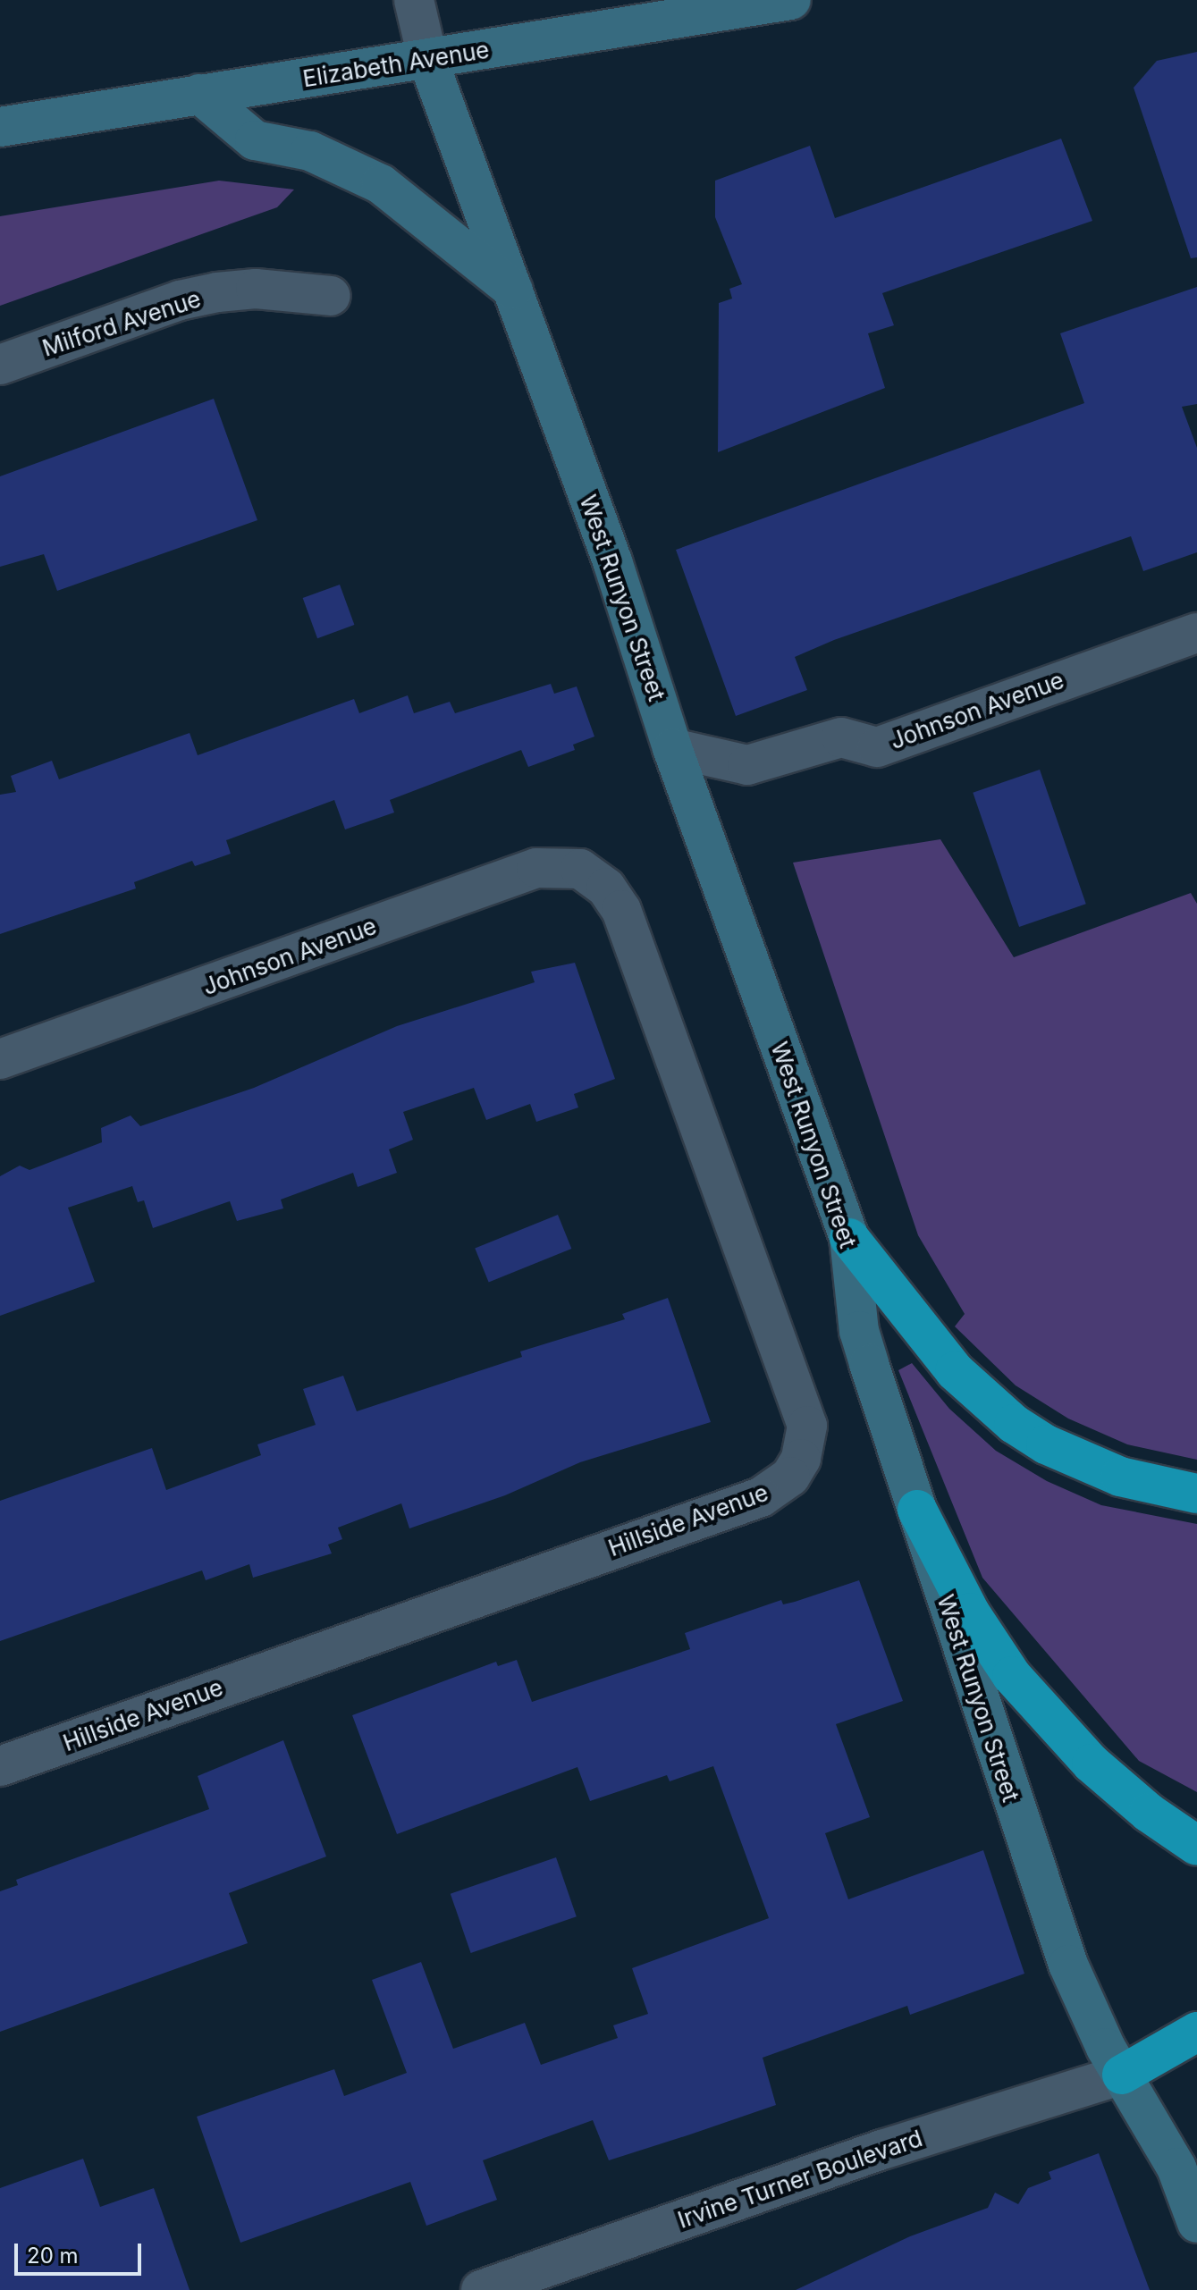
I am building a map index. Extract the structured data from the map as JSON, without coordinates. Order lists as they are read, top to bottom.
{
  "streets": {
    "main road": ["Elizabeth Avenue", "West Runyon Street"],
    "street": [
      "Milford Avenue",
      "Johnson Avenue",
      "Hillside Avenue",
      "Irvine Turner Boulevard"
    ]
  },
  "crossings": [
    ["Elizabeth Avenue", "West Runyon Street"],
    ["West Runyon Street", "Johnson Avenue"],
    ["West Runyon Street", "Irvine Turner Boulevard"],
    ["Johnson Avenue", "Hillside Avenue"]
  ],
  "scale_bar": "20 m"
}
